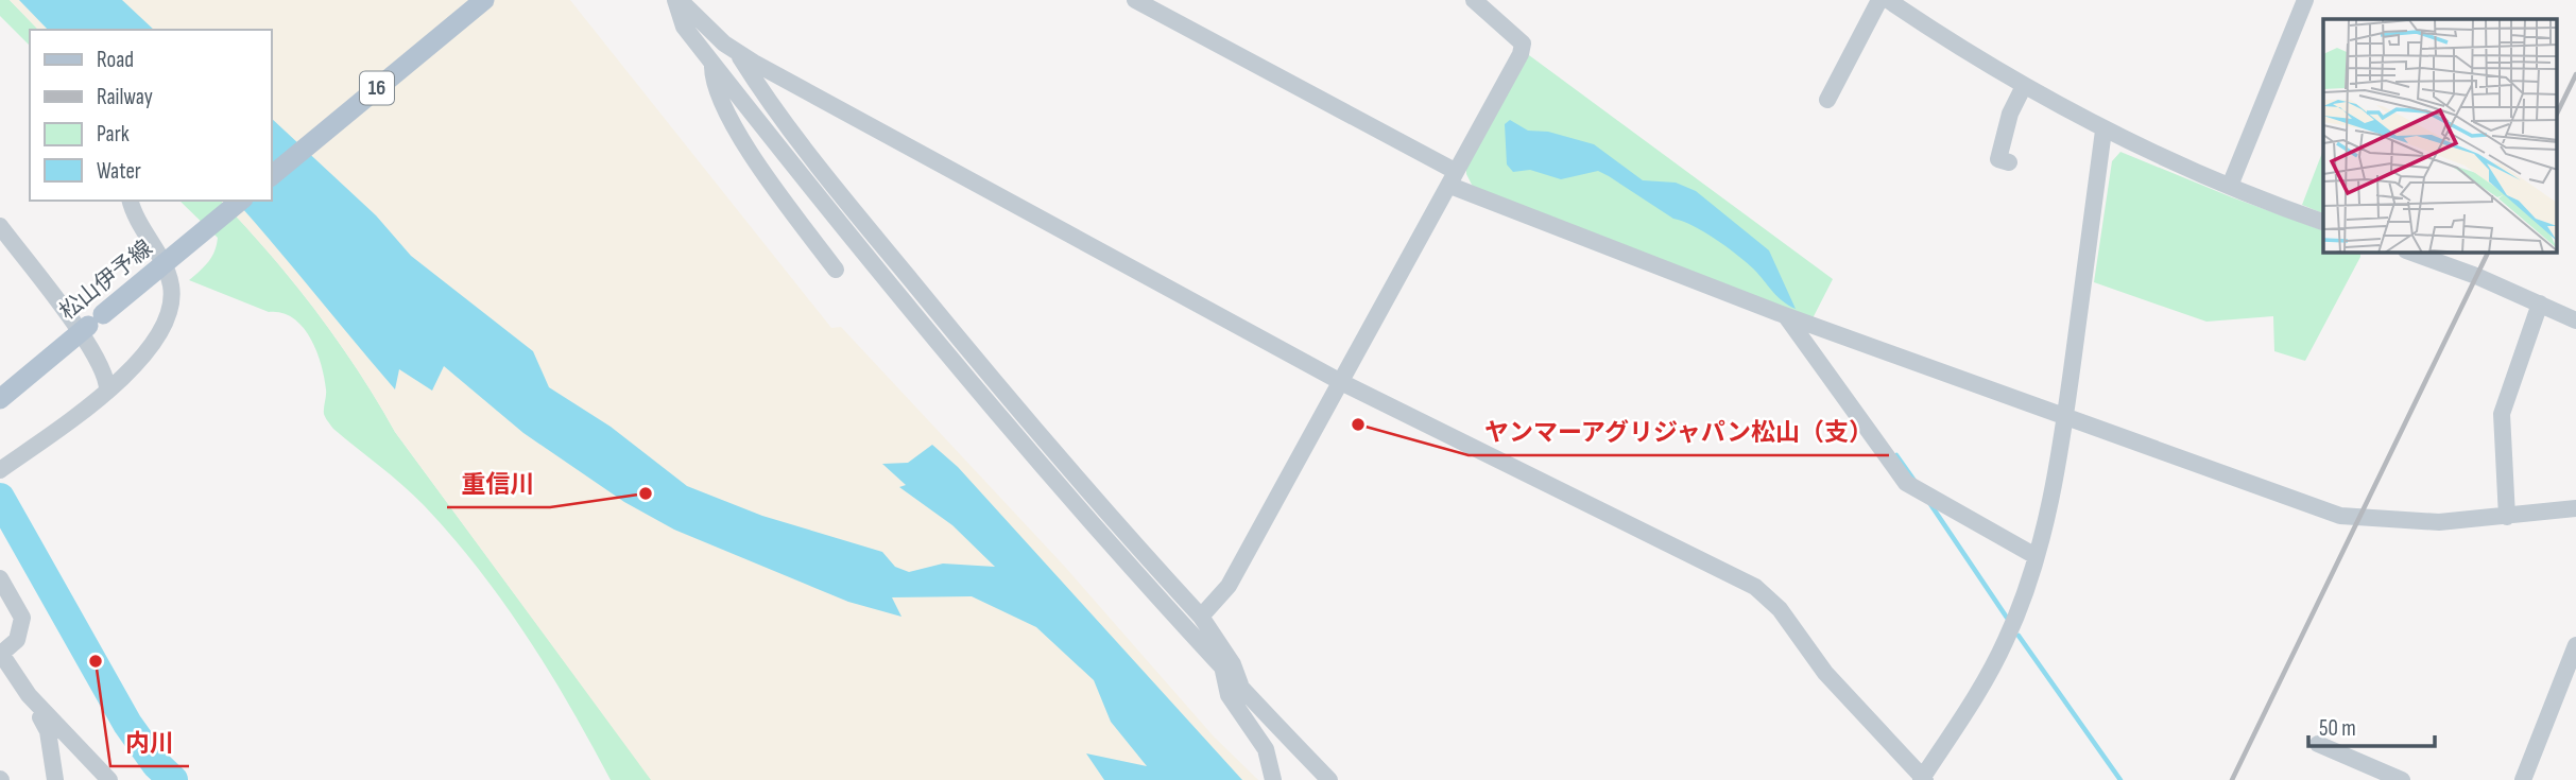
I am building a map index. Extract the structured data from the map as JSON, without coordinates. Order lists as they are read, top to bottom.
{
  "streets": {
    "main road": ["16", "松山伊予線"]
  },
  "places": ["ヤンマーアグリジャパン松山（支）", "重信川", "内川"],
  "legend": [
    "Road",
    "Railway",
    "Park",
    "Water"
  ],
  "scale_bar": "50 m"
}
